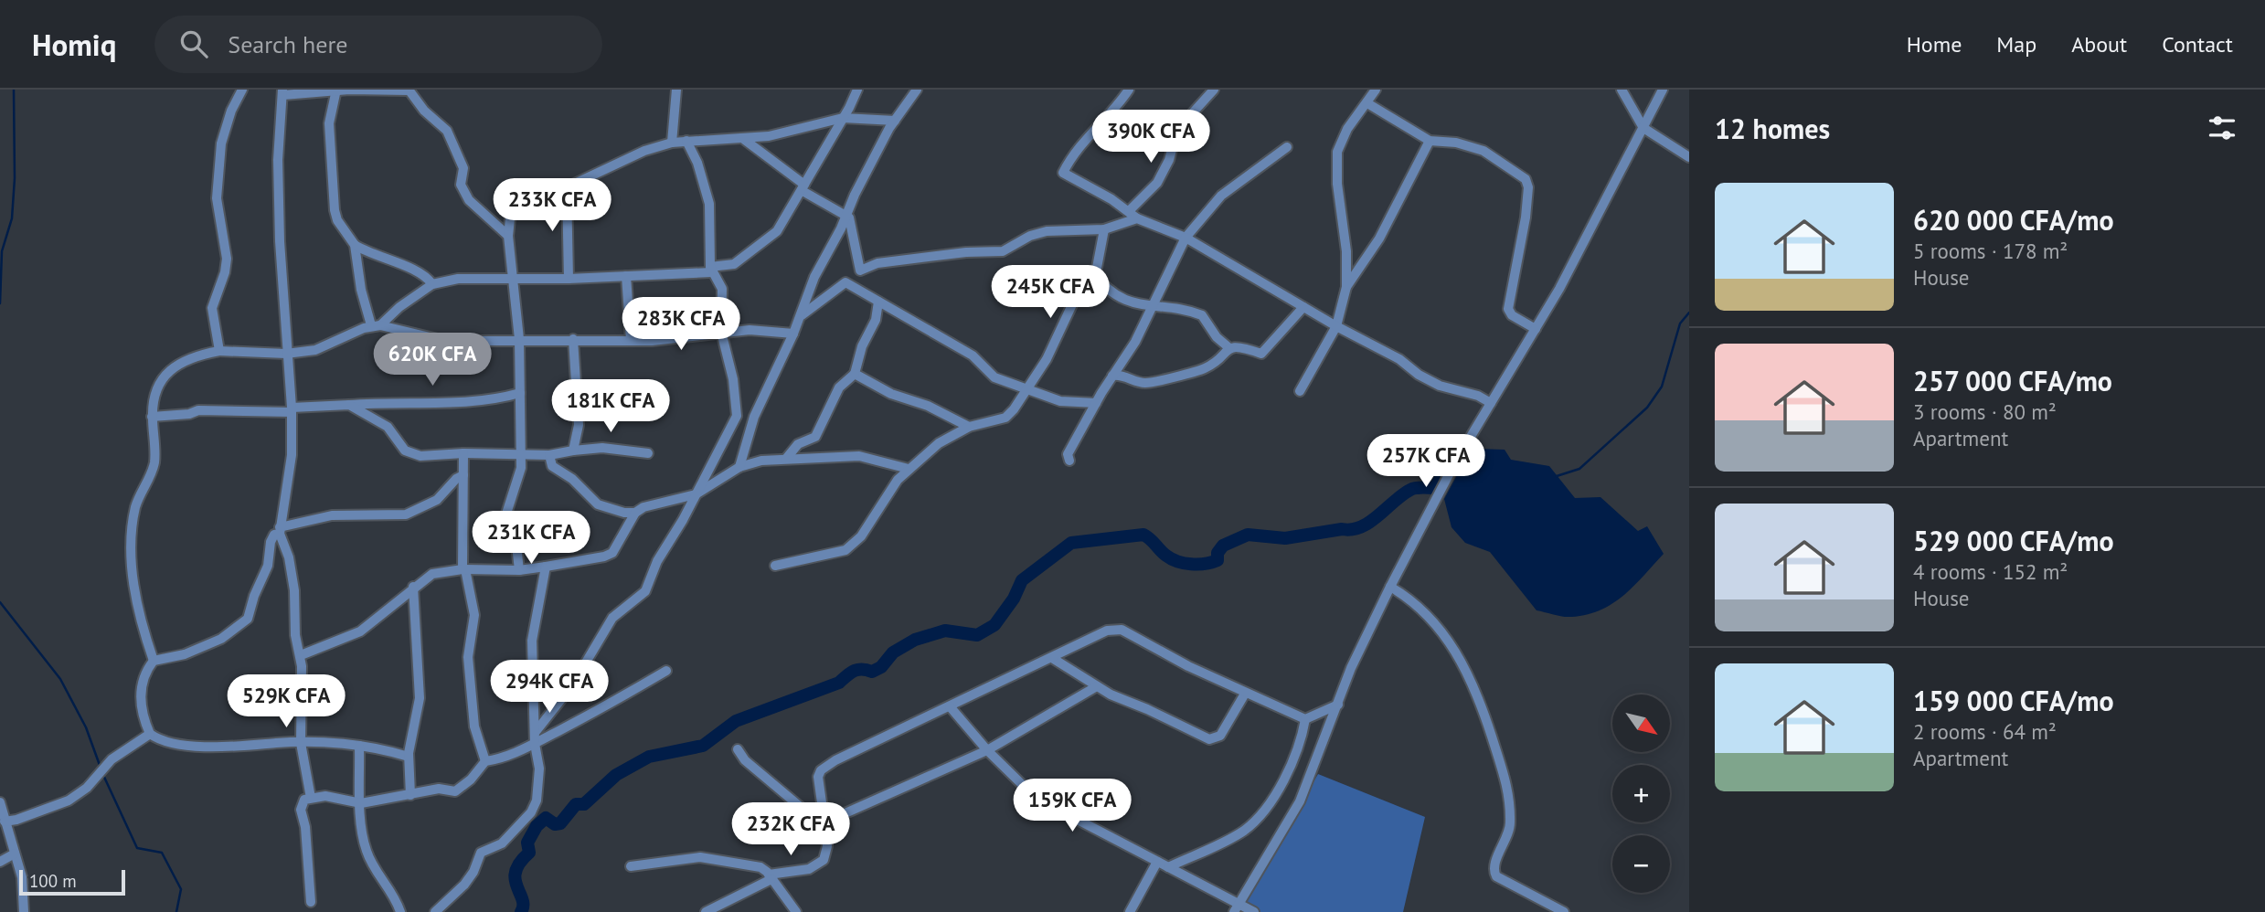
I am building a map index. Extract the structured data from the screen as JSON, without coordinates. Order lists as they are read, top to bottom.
{
  "scale_bar": "100 m",
  "north": "bottom right",
  "page": {
    "header": "Homiq",
    "search": "Search here",
    "nav": [
      "Home",
      "Map",
      "About",
      "Contact"
    ],
    "heading": "12 homes",
    "price": [
      "390K CFA",
      "233K CFA",
      "245K CFA",
      "283K CFA",
      "620K CFA",
      "181K CFA",
      "257K CFA",
      "231K CFA",
      "294K CFA",
      "529K CFA",
      "159K CFA",
      "232K CFA"
    ],
    "list": [
      {
        "name": "620 000 CFA/mo",
        "note": "5 rooms · 178 m² · House"
      },
      {
        "name": "257 000 CFA/mo",
        "note": "3 rooms · 80 m² · Apartment"
      },
      {
        "name": "529 000 CFA/mo",
        "note": "4 rooms · 152 m² · House"
      },
      {
        "name": "159 000 CFA/mo",
        "note": "2 rooms · 64 m² · Apartment"
      }
    ],
    "map_buttons": ["+", "−"],
    "scale": "100 m"
  }
}
